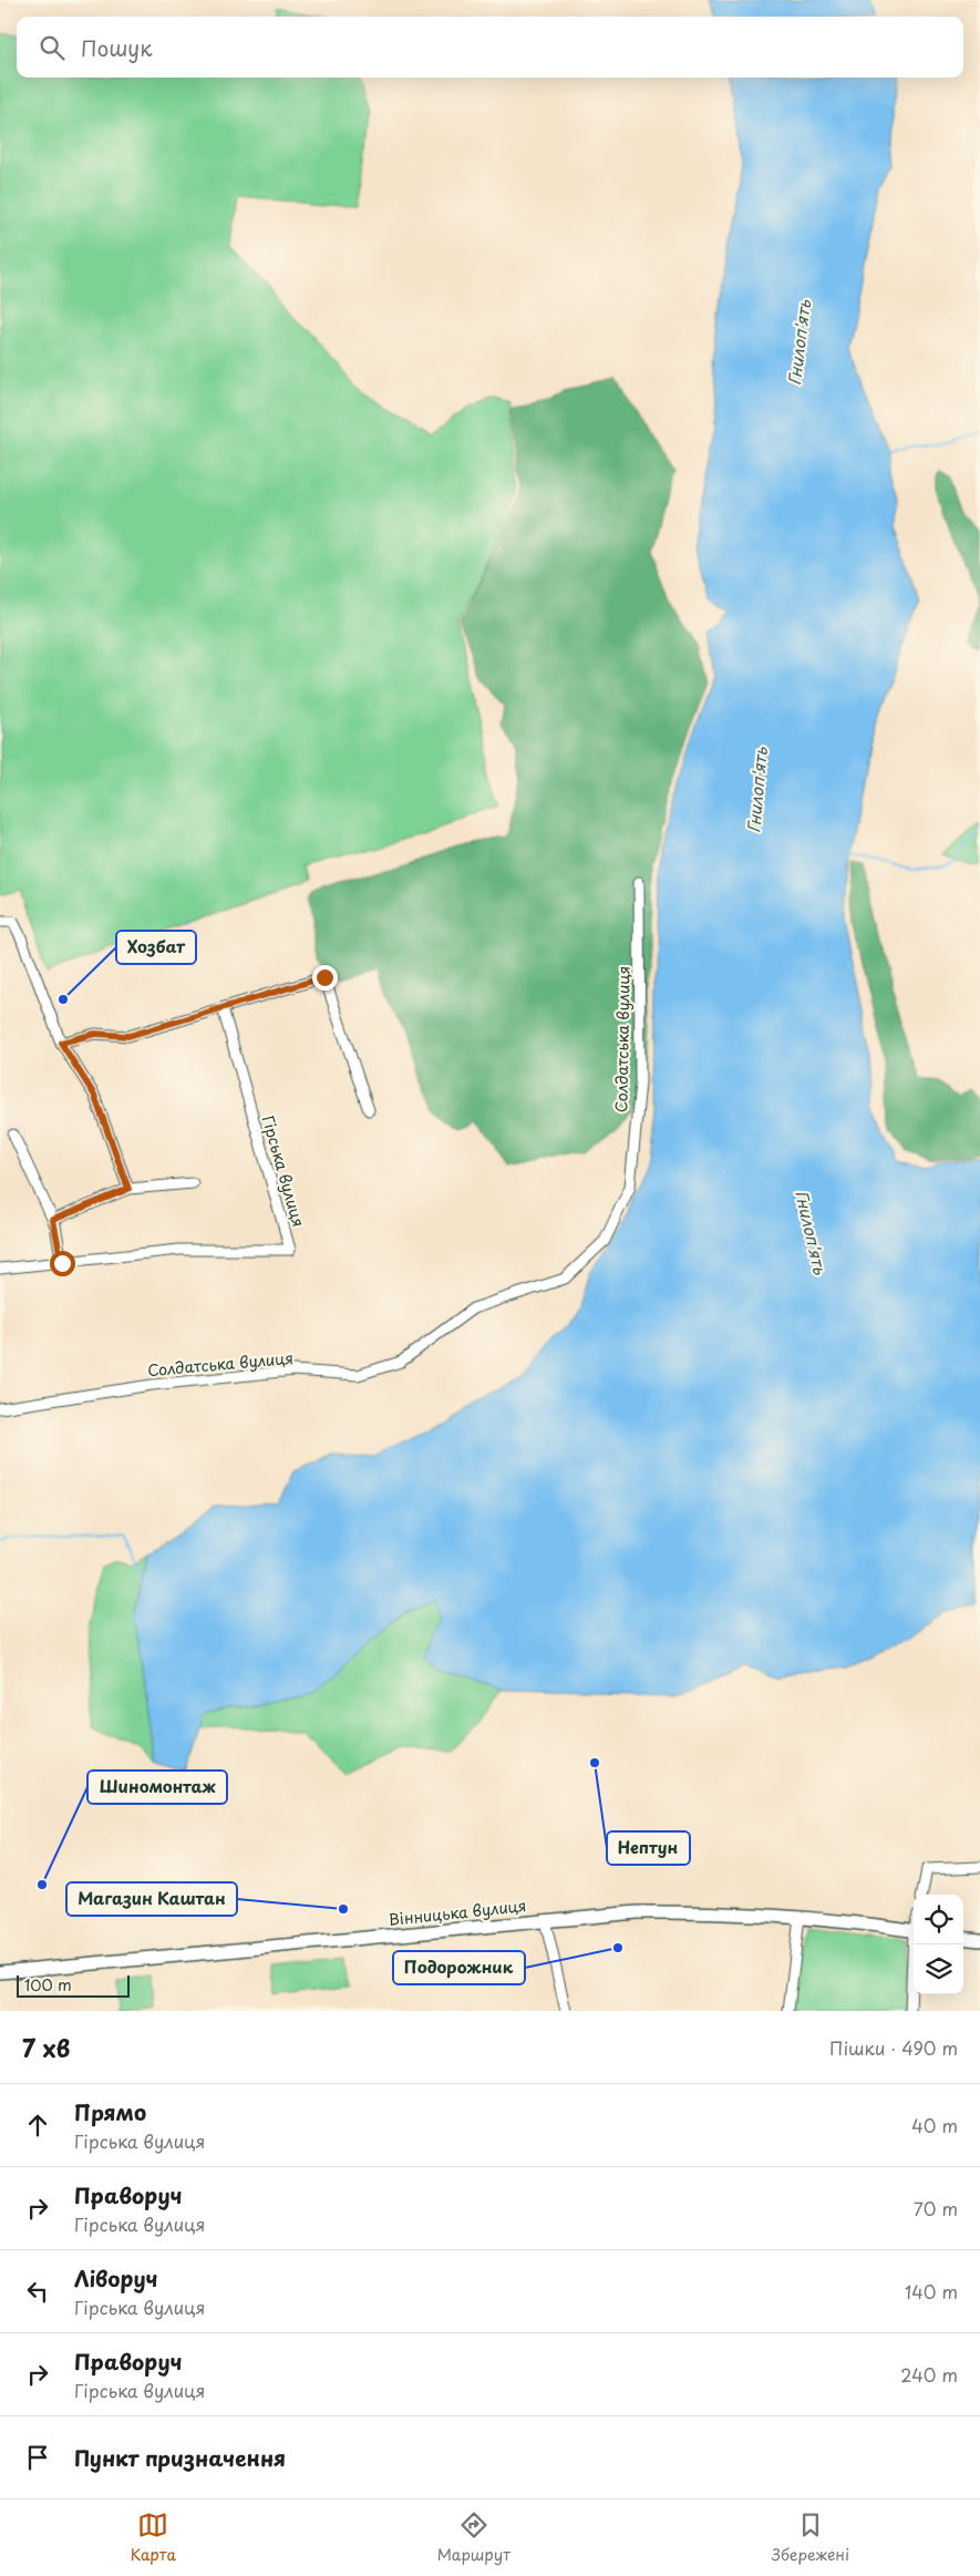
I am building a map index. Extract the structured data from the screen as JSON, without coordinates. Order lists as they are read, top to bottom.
{
  "streets": {
    "main road": ["Вінницька вулиця"],
    "street": ["Солдатська вулиця", "Гірська вулиця"]
  },
  "water": ["Гнилоп'ять"],
  "places": [
    "Хозбат",
    "Нептун",
    "Шиномонтаж",
    "Магазин Каштан",
    "Подорожник"
  ],
  "scale_bar": "100 m",
  "page": {
    "search": "Пошук",
    "scale": "100 m",
    "heading": ["7 хв", "Пішки · 490 m"],
    "list": [
      ["Прямо", "Гірська вулиця", "40 m"],
      ["Праворуч", "Гірська вулиця", "70 m"],
      ["Ліворуч", "Гірська вулиця", "140 m"],
      ["Праворуч", "Гірська вулиця", "240 m"],
      "Пункт призначення"
    ],
    "nav": ["Карта", "Маршрут", "Збережені"]
  }
}
